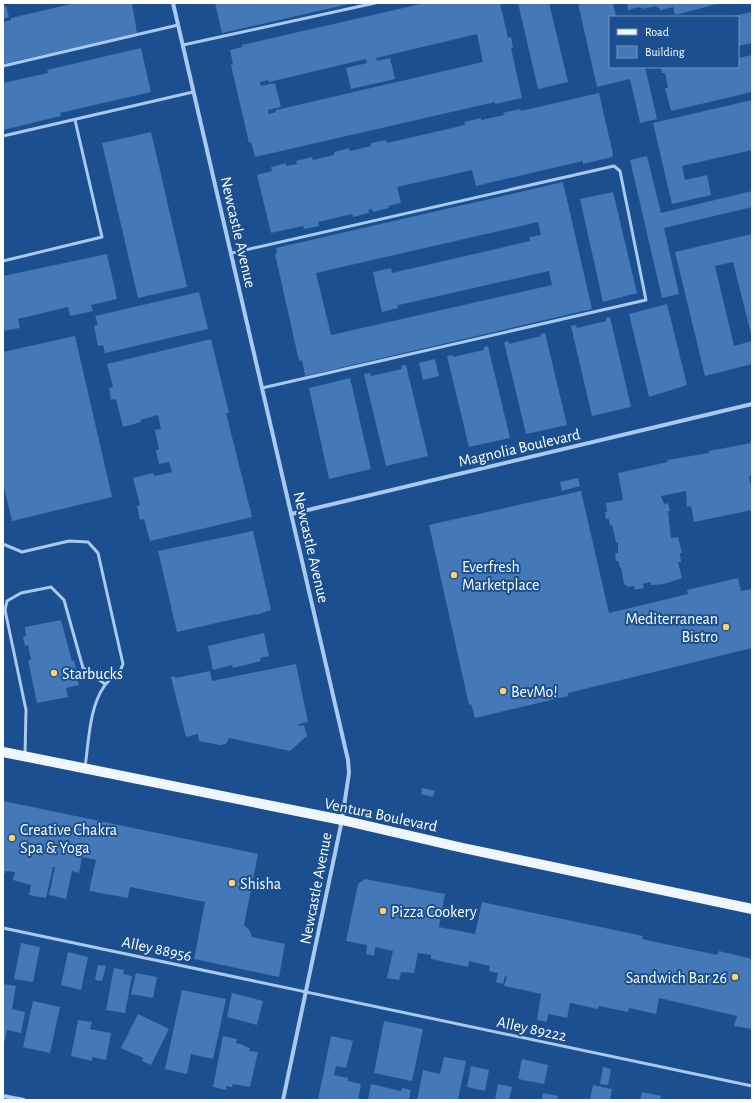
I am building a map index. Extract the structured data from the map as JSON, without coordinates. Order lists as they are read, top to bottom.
{
  "streets": {
    "main road": ["Ventura Boulevard"],
    "street": ["Newcastle Avenue", "Magnolia Boulevard"],
    "lane": ["Alley 88956", "Alley 89222"]
  },
  "crossings": [
    ["Newcastle Avenue", "Magnolia Boulevard"],
    ["Newcastle Avenue", "Ventura Boulevard"],
    ["Newcastle Avenue", "Alley 88956"],
    ["Newcastle Avenue", "Alley 89222"],
    ["Alley 88956", "Alley 89222"]
  ],
  "places": [
    "Everfresh Marketplace",
    "Mediterranean Bistro",
    "Starbucks",
    "BevMo!",
    "Creative Chakra Spa & Yoga",
    "Shisha",
    "Pizza Cookery",
    "Sandwich Bar 26"
  ],
  "legend": ["Road", "Building"]
}
